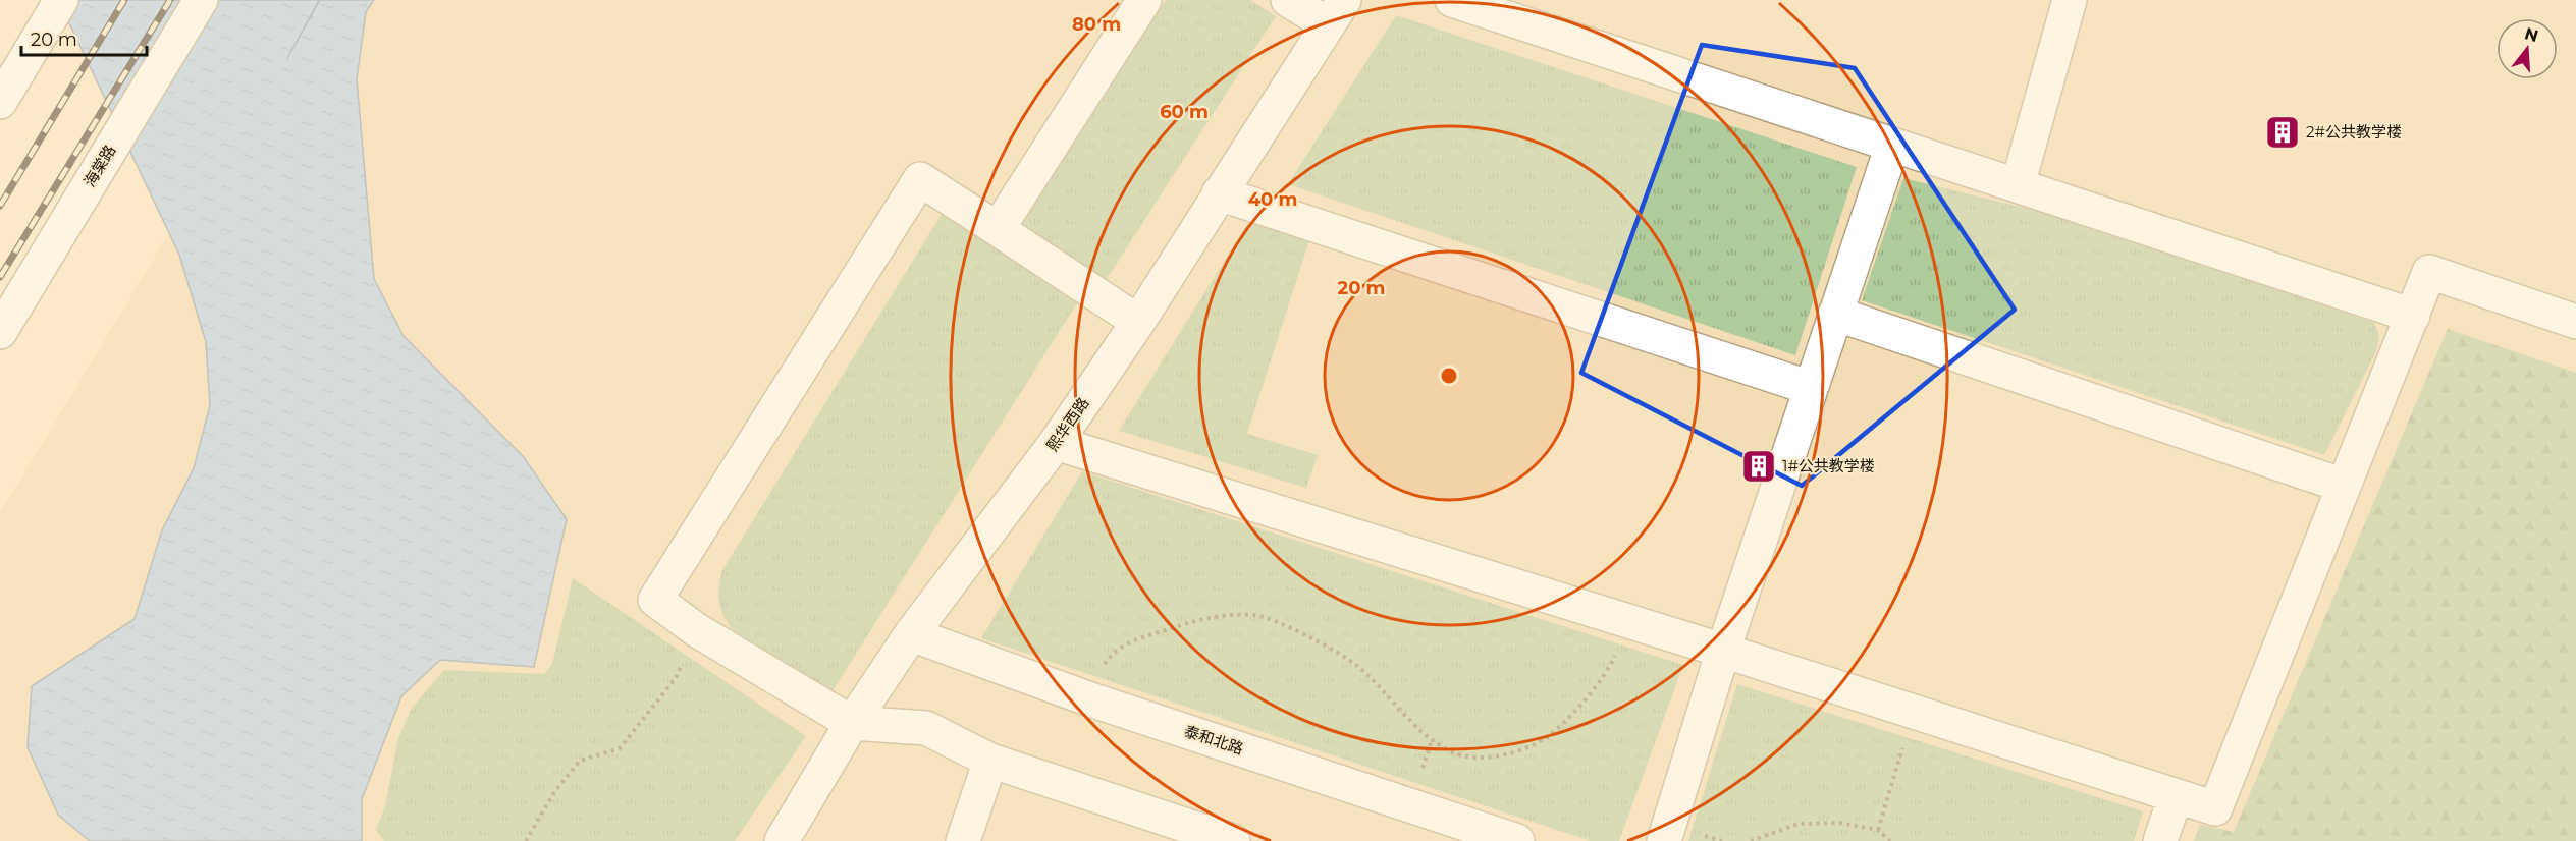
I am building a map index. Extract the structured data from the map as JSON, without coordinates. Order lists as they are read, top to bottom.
{
  "streets": {
    "street": ["海棠路", "熙华西路", "泰和北路"]
  },
  "crossings": [
    ["熙华西路", "泰和北路"]
  ],
  "places": {
    "building": ["2#公共教学楼", "1#公共教学楼"]
  },
  "scale_bar": "20 m",
  "north": "top",
  "rings": [
    "80 m",
    "60 m",
    "40 m",
    "20 m"
  ]
}
